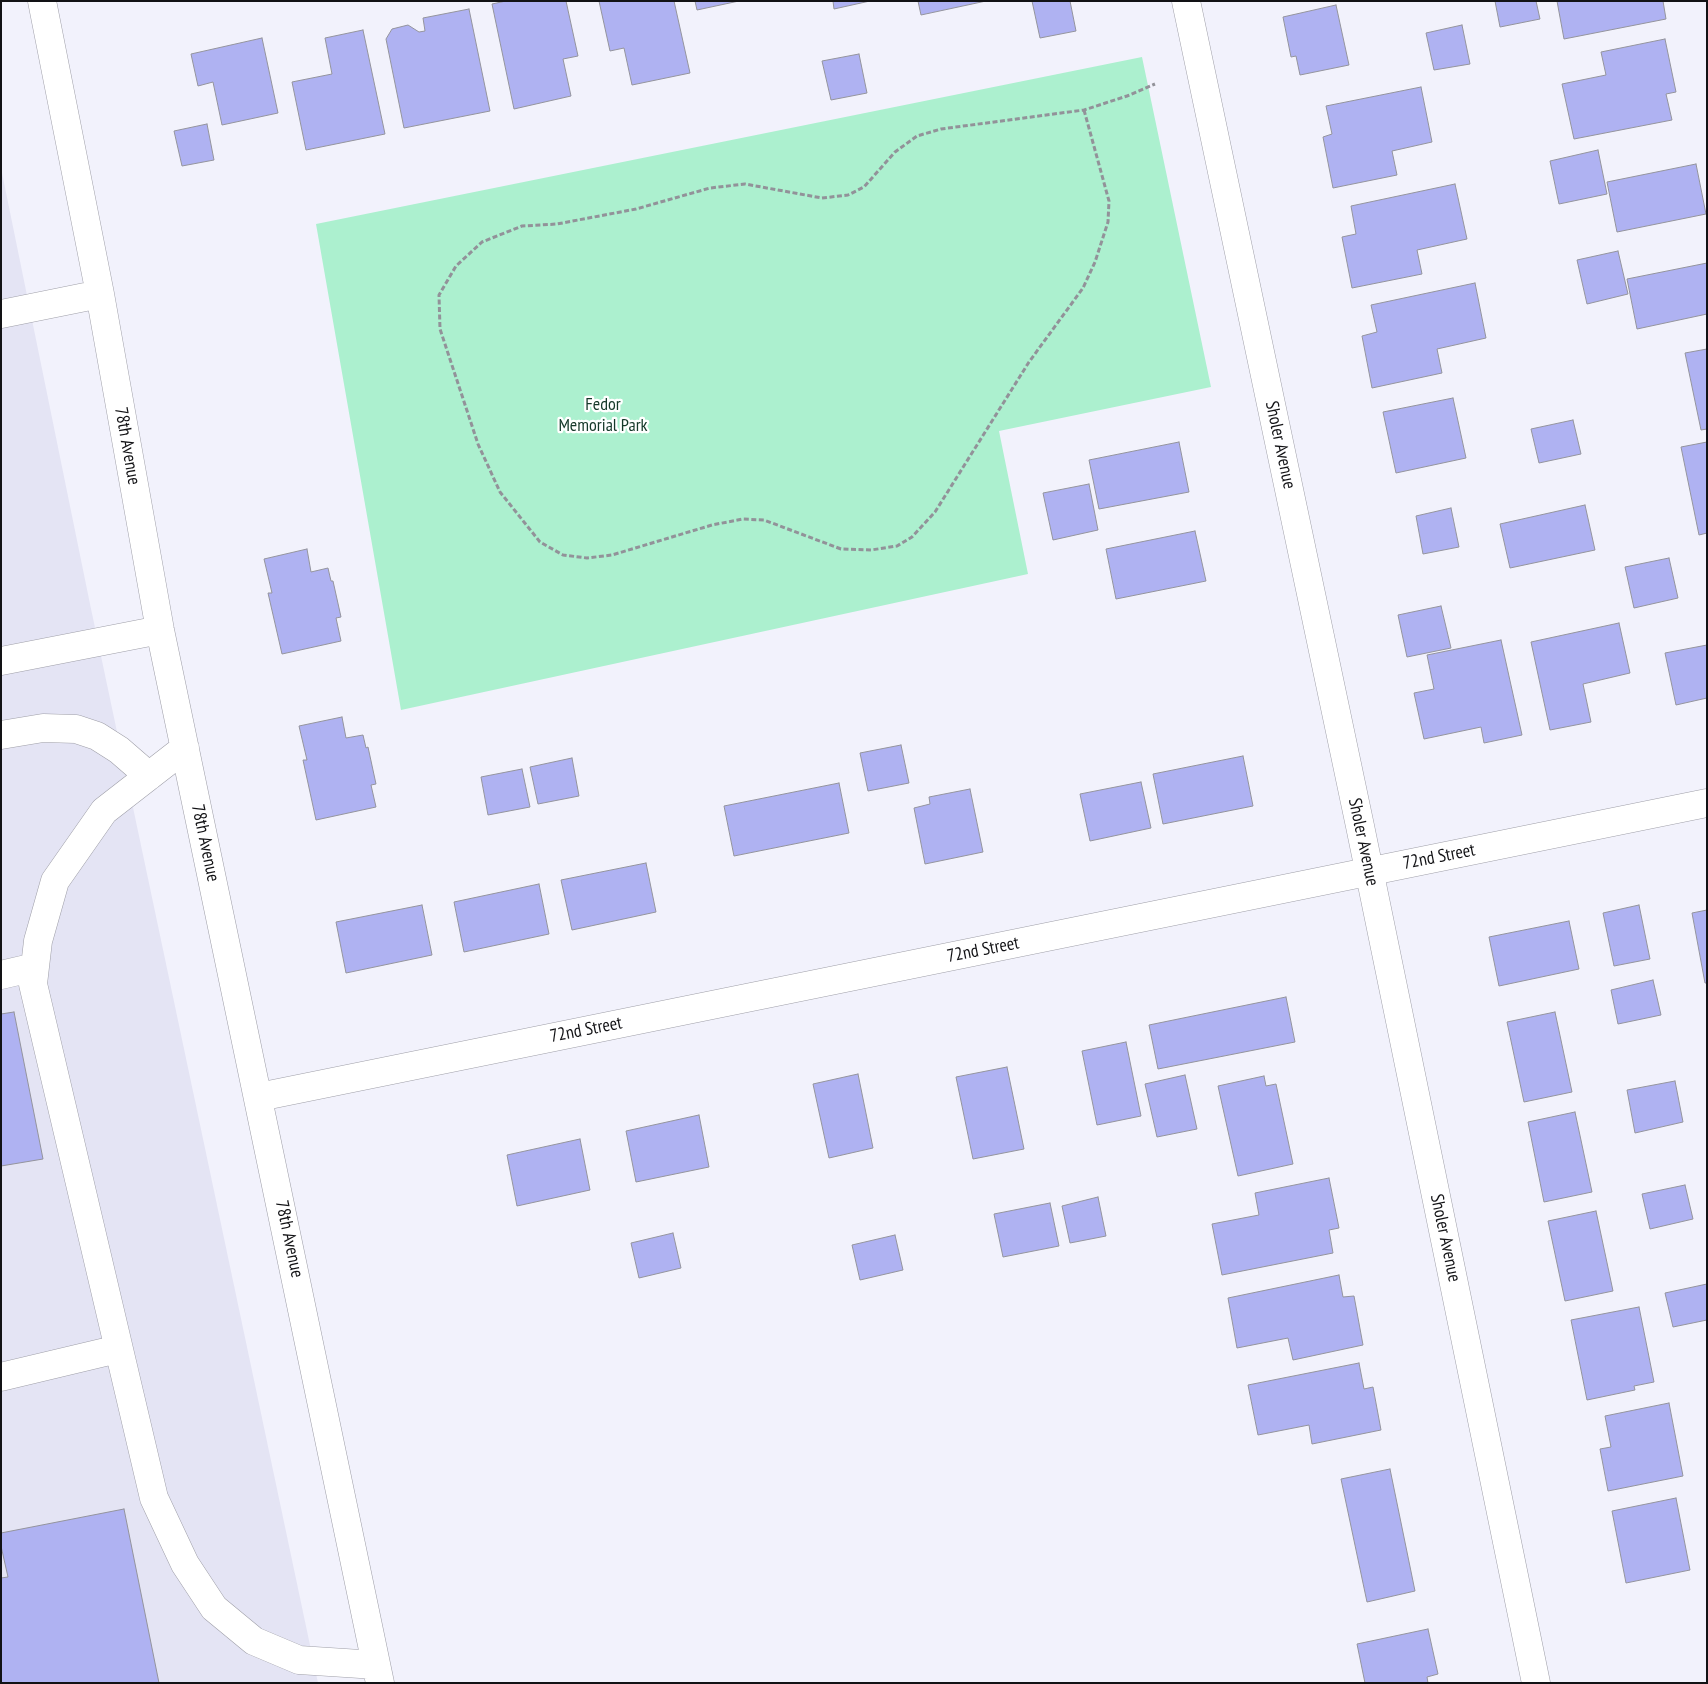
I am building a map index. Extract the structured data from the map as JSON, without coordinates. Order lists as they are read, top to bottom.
{
  "streets": {
    "street": ["Sholer Avenue", "78th Avenue", "72nd Street"]
  },
  "crossings": [
    ["Sholer Avenue", "72nd Street"],
    ["78th Avenue", "72nd Street"]
  ],
  "parks": ["Fedor Memorial Park"]
}
